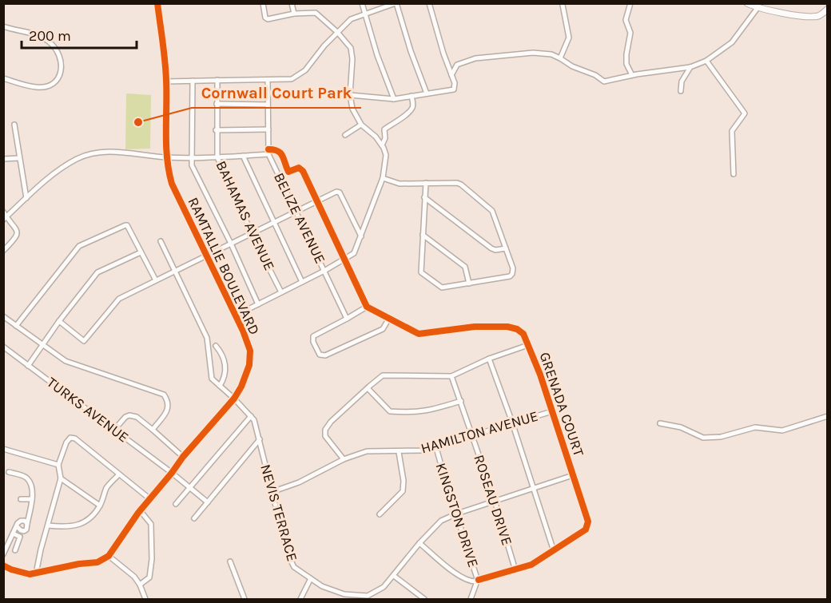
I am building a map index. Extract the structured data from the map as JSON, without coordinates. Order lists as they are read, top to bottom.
{
  "streets": {
    "street": [
      "BAHAMAS AVENUE",
      "BELIZE AVENUE",
      "RAMTALLIE BOULEVARD",
      "GRENADA COURT",
      "TURKS AVENUE",
      "HAMILTON AVENUE",
      "ROSEAU DRIVE",
      "NEVIS TERRACE",
      "KINGSTON DRIVE"
    ]
  },
  "crossings": [
    ["RAMTALLIE BOULEVARD", "TURKS AVENUE"],
    ["RAMTALLIE BOULEVARD", "NEVIS TERRACE"],
    ["GRENADA COURT", "HAMILTON AVENUE"],
    ["GRENADA COURT", "ROSEAU DRIVE"],
    ["GRENADA COURT", "NEVIS TERRACE"],
    ["GRENADA COURT", "KINGSTON DRIVE"],
    ["HAMILTON AVENUE", "ROSEAU DRIVE"],
    ["HAMILTON AVENUE", "NEVIS TERRACE"],
    ["HAMILTON AVENUE", "KINGSTON DRIVE"],
    ["ROSEAU DRIVE", "NEVIS TERRACE"],
    ["NEVIS TERRACE", "KINGSTON DRIVE"]
  ],
  "places": ["Cornwall Court Park"],
  "scale_bar": "200 m"
}
